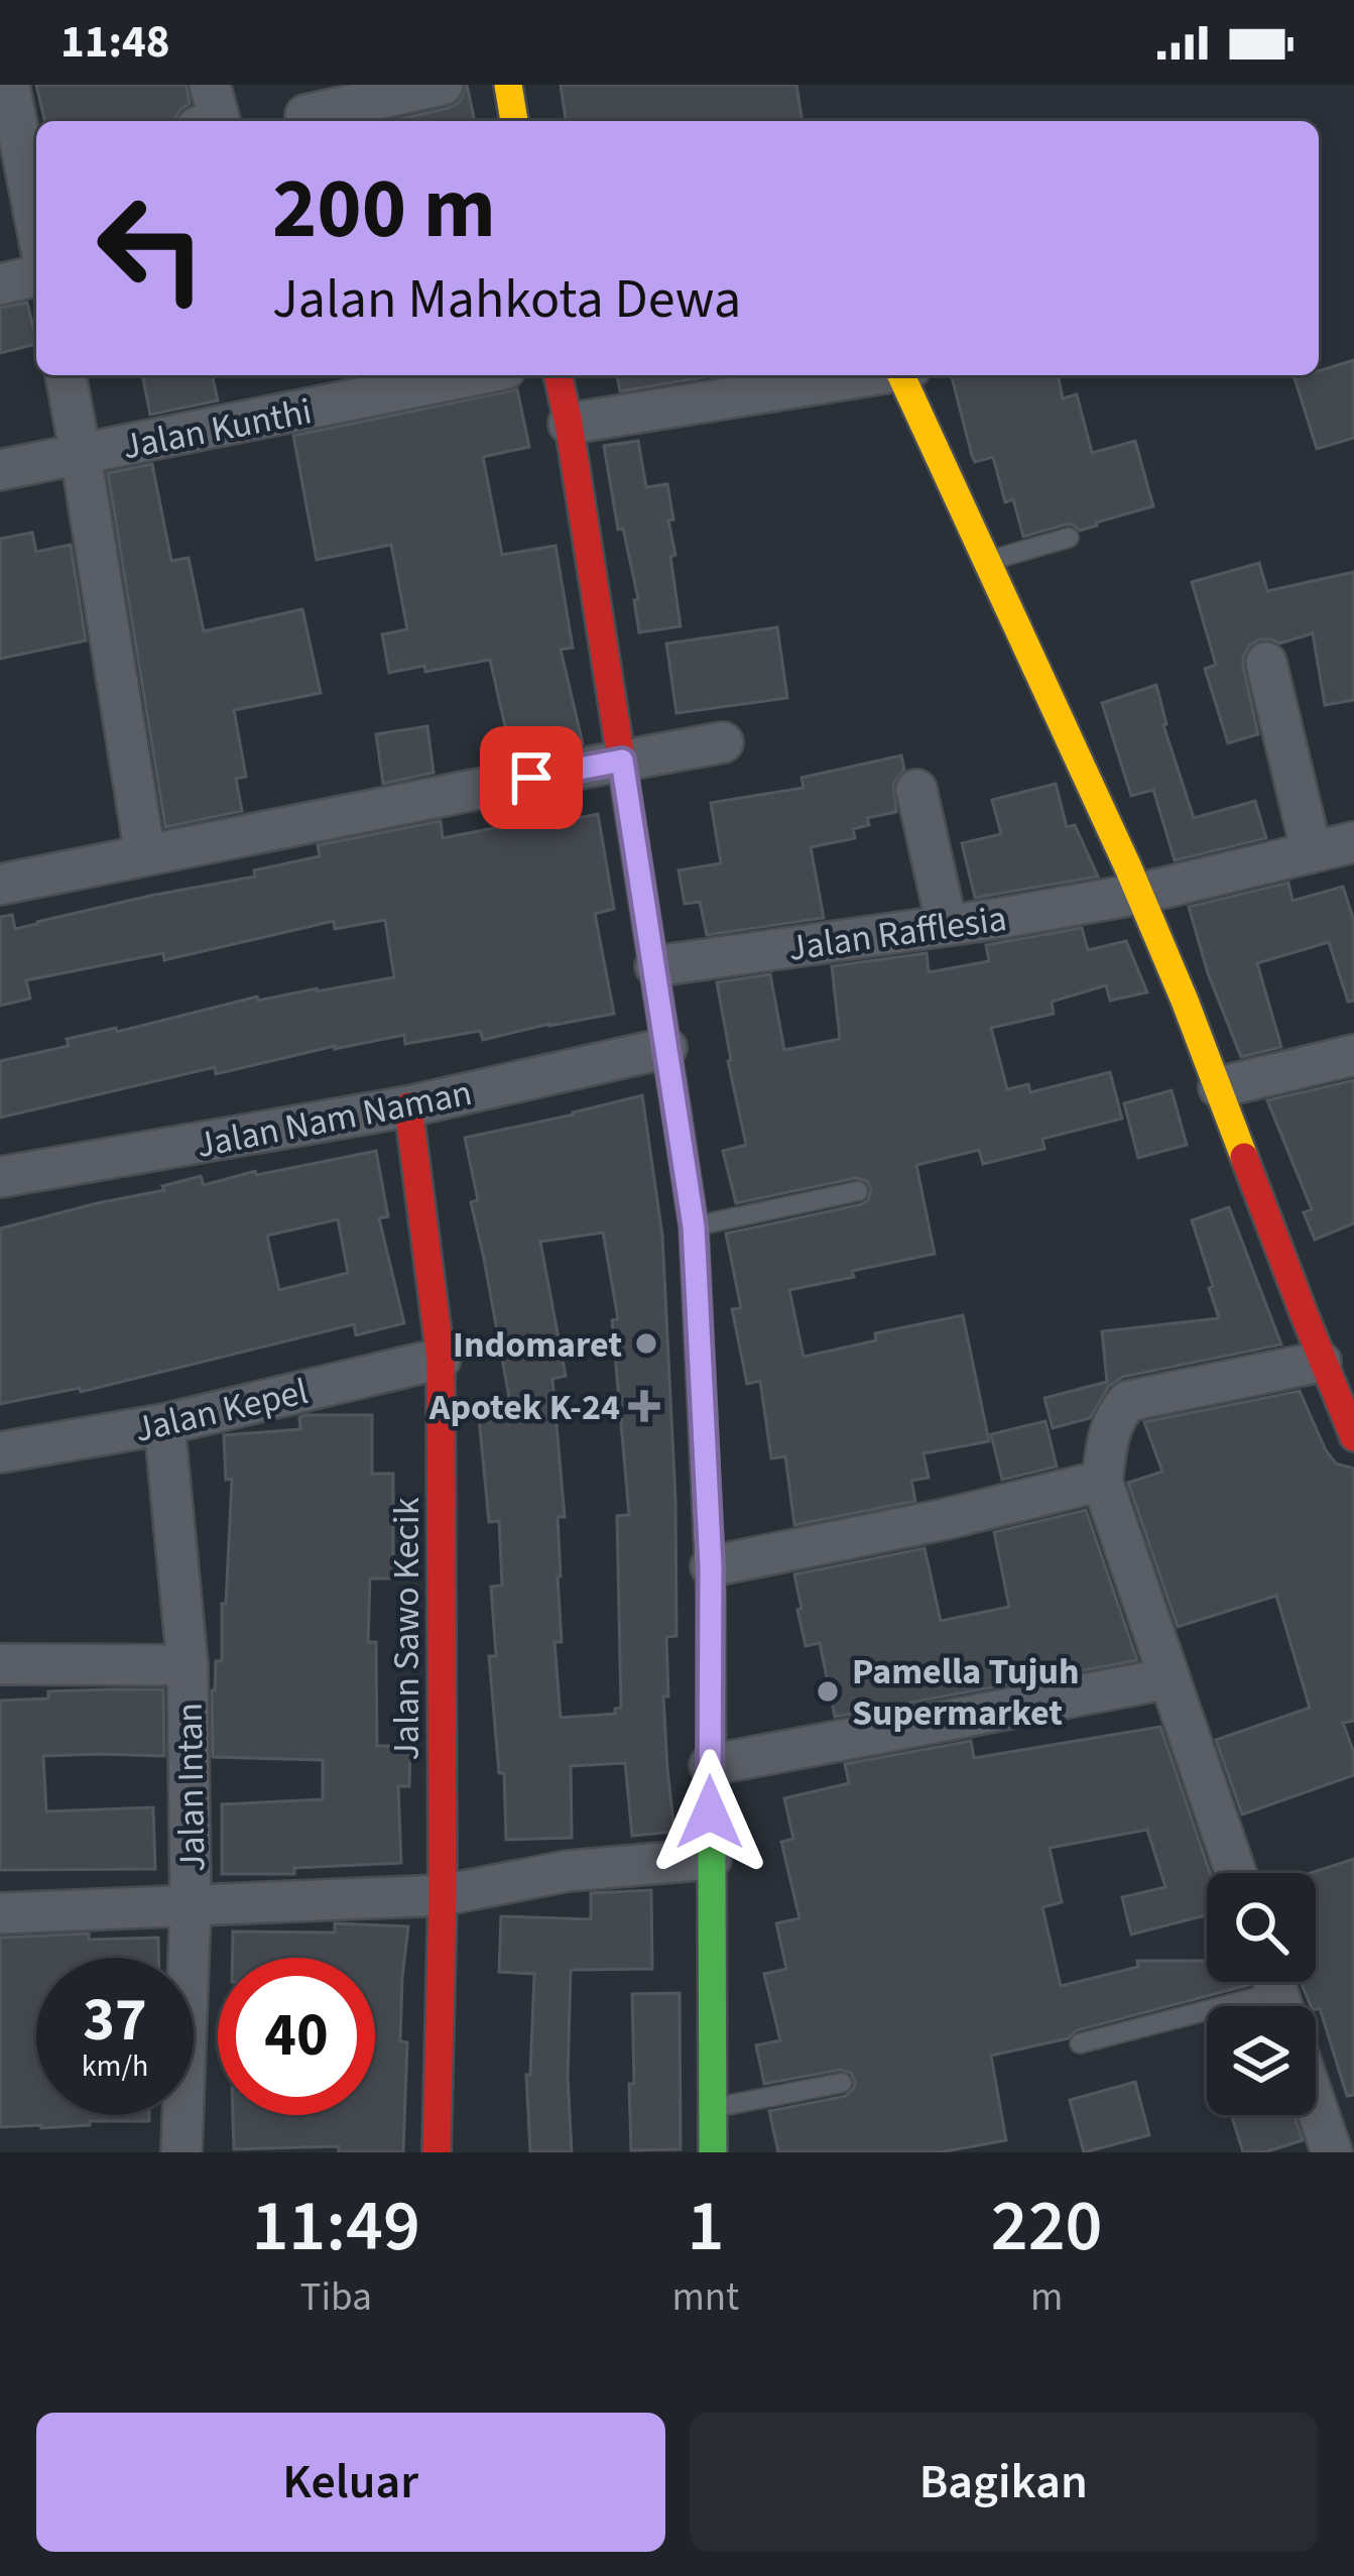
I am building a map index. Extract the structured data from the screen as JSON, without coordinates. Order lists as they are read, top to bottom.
{
  "streets": {
    "street": [
      "Jalan Kunthi",
      "Jalan Rafflesia",
      "Jalan Nam Naman",
      "Jalan Kepel",
      "Jalan Sawo Kecik",
      "Jalan Intan"
    ]
  },
  "crossings": [
    ["Jalan Nam Naman", "Jalan Sawo Kecik"],
    ["Jalan Kepel", "Jalan Sawo Kecik"],
    ["Jalan Kepel", "Jalan Intan"]
  ],
  "places": {
    "other": ["Indomaret", "Pamella Tujuh Supermarket"],
    "health": ["Apotek K-24"]
  },
  "page": {
    "status": "11:48",
    "turn": ["200 m", "Jalan Mahkota Dewa"],
    "speed": "37 km/h",
    "limit": "40",
    "eta": [
      "11:49",
      "Tiba",
      "1",
      "mnt",
      "220",
      "m"
    ],
    "buttons": ["Keluar", "Bagikan"]
  }
}
